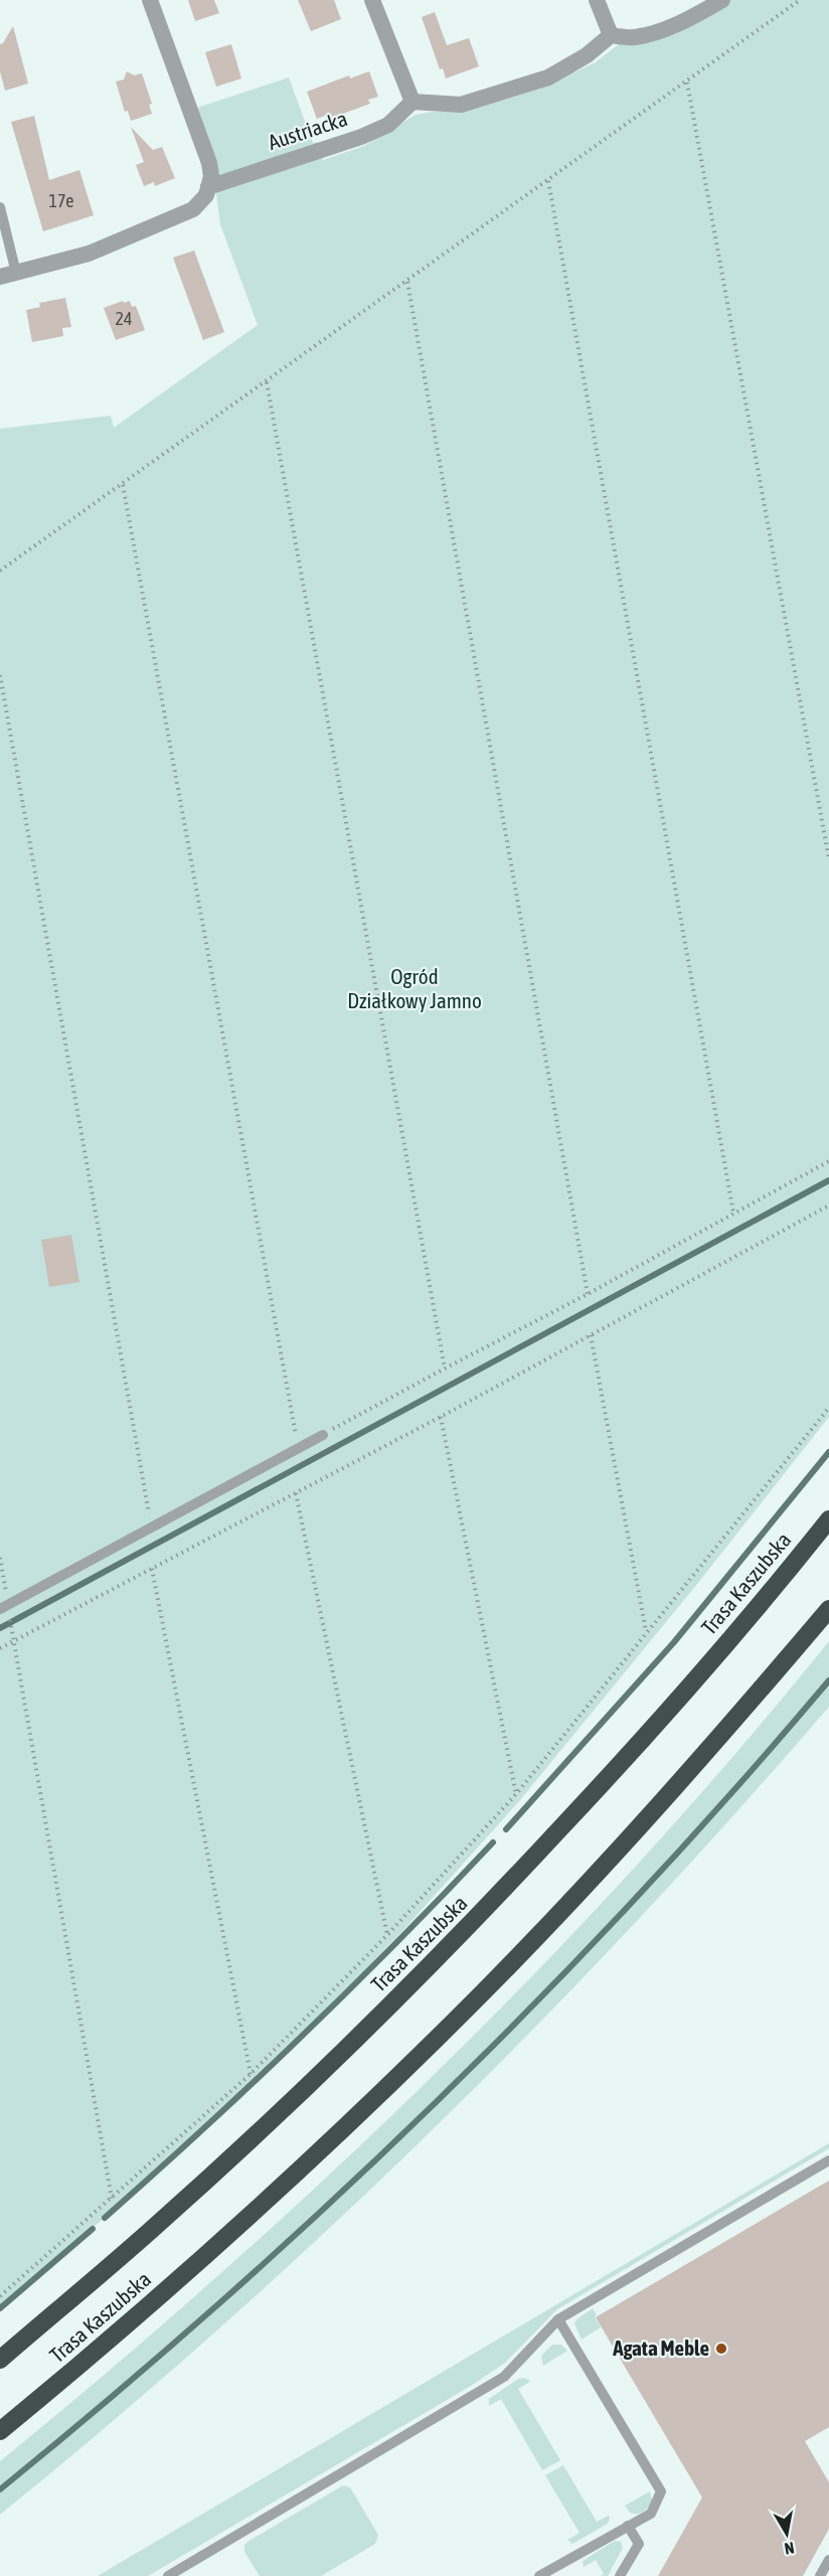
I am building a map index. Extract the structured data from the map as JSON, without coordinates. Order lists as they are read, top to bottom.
{
  "streets": {
    "highway": ["Trasa Kaszubska"],
    "street": ["Austriacka"]
  },
  "parks": ["Ogród Działkowy Jamno"],
  "places": ["Agata Meble"],
  "house_numbers": ["17e", "24"],
  "north": "bottom"
}
